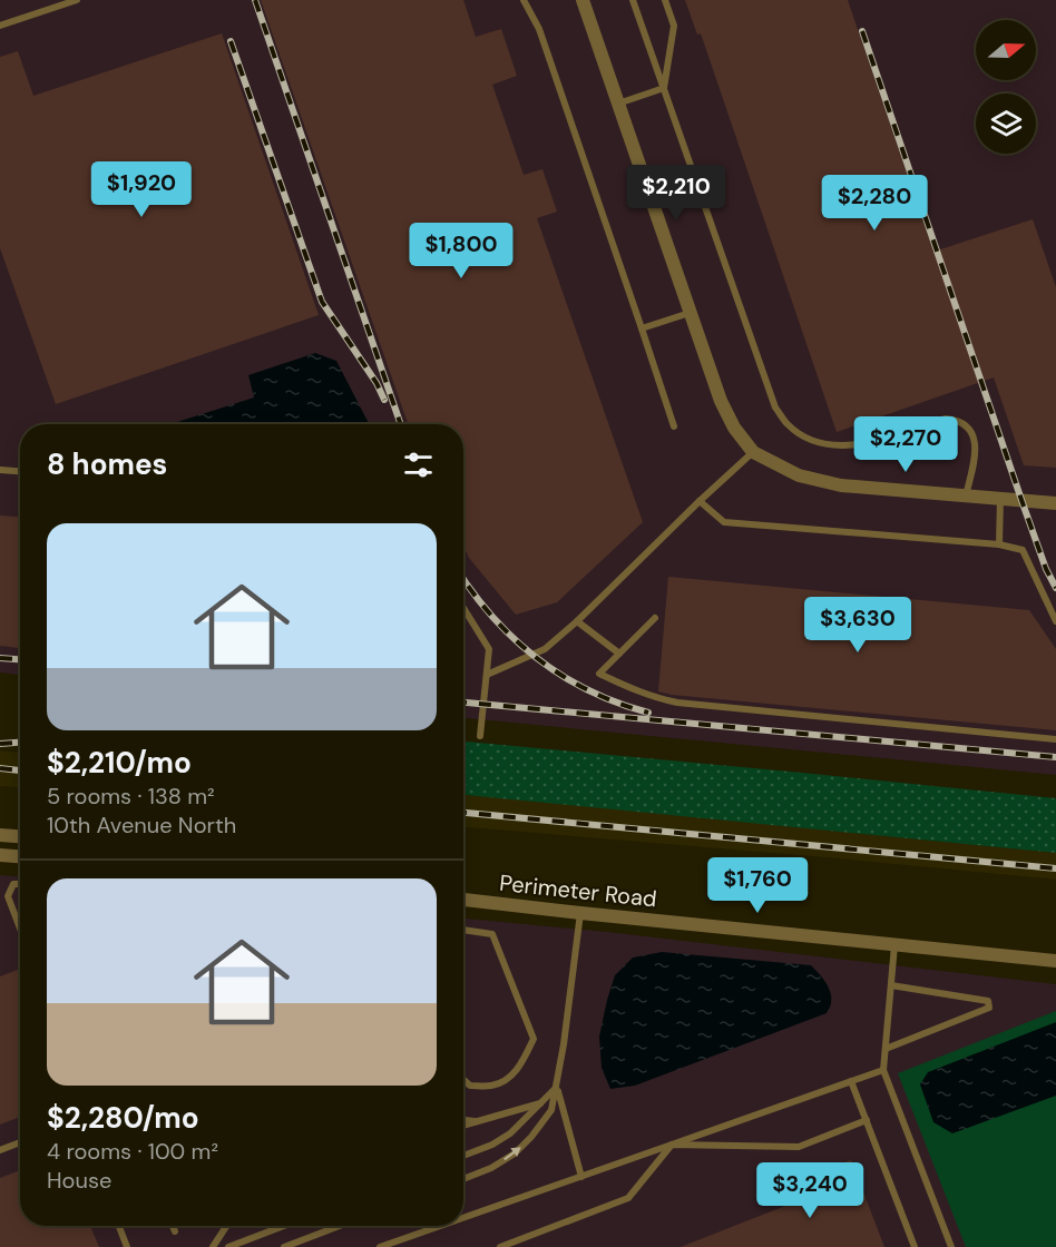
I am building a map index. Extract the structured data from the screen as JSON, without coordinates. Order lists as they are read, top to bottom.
{
  "streets": {
    "street": ["Perimeter Road"]
  },
  "north": "right",
  "page": {
    "price": [
      "$1,920",
      "$2,210",
      "$2,280",
      "$1,800",
      "$2,270",
      "$3,630",
      "$1,760",
      "$3,240"
    ],
    "heading": "8 homes",
    "list": [
      {
        "name": "$2,210/mo",
        "note": "5 rooms · 138 m² · 10th Avenue North"
      },
      {
        "name": "$2,280/mo",
        "note": "4 rooms · 100 m² · House"
      }
    ]
  }
}
